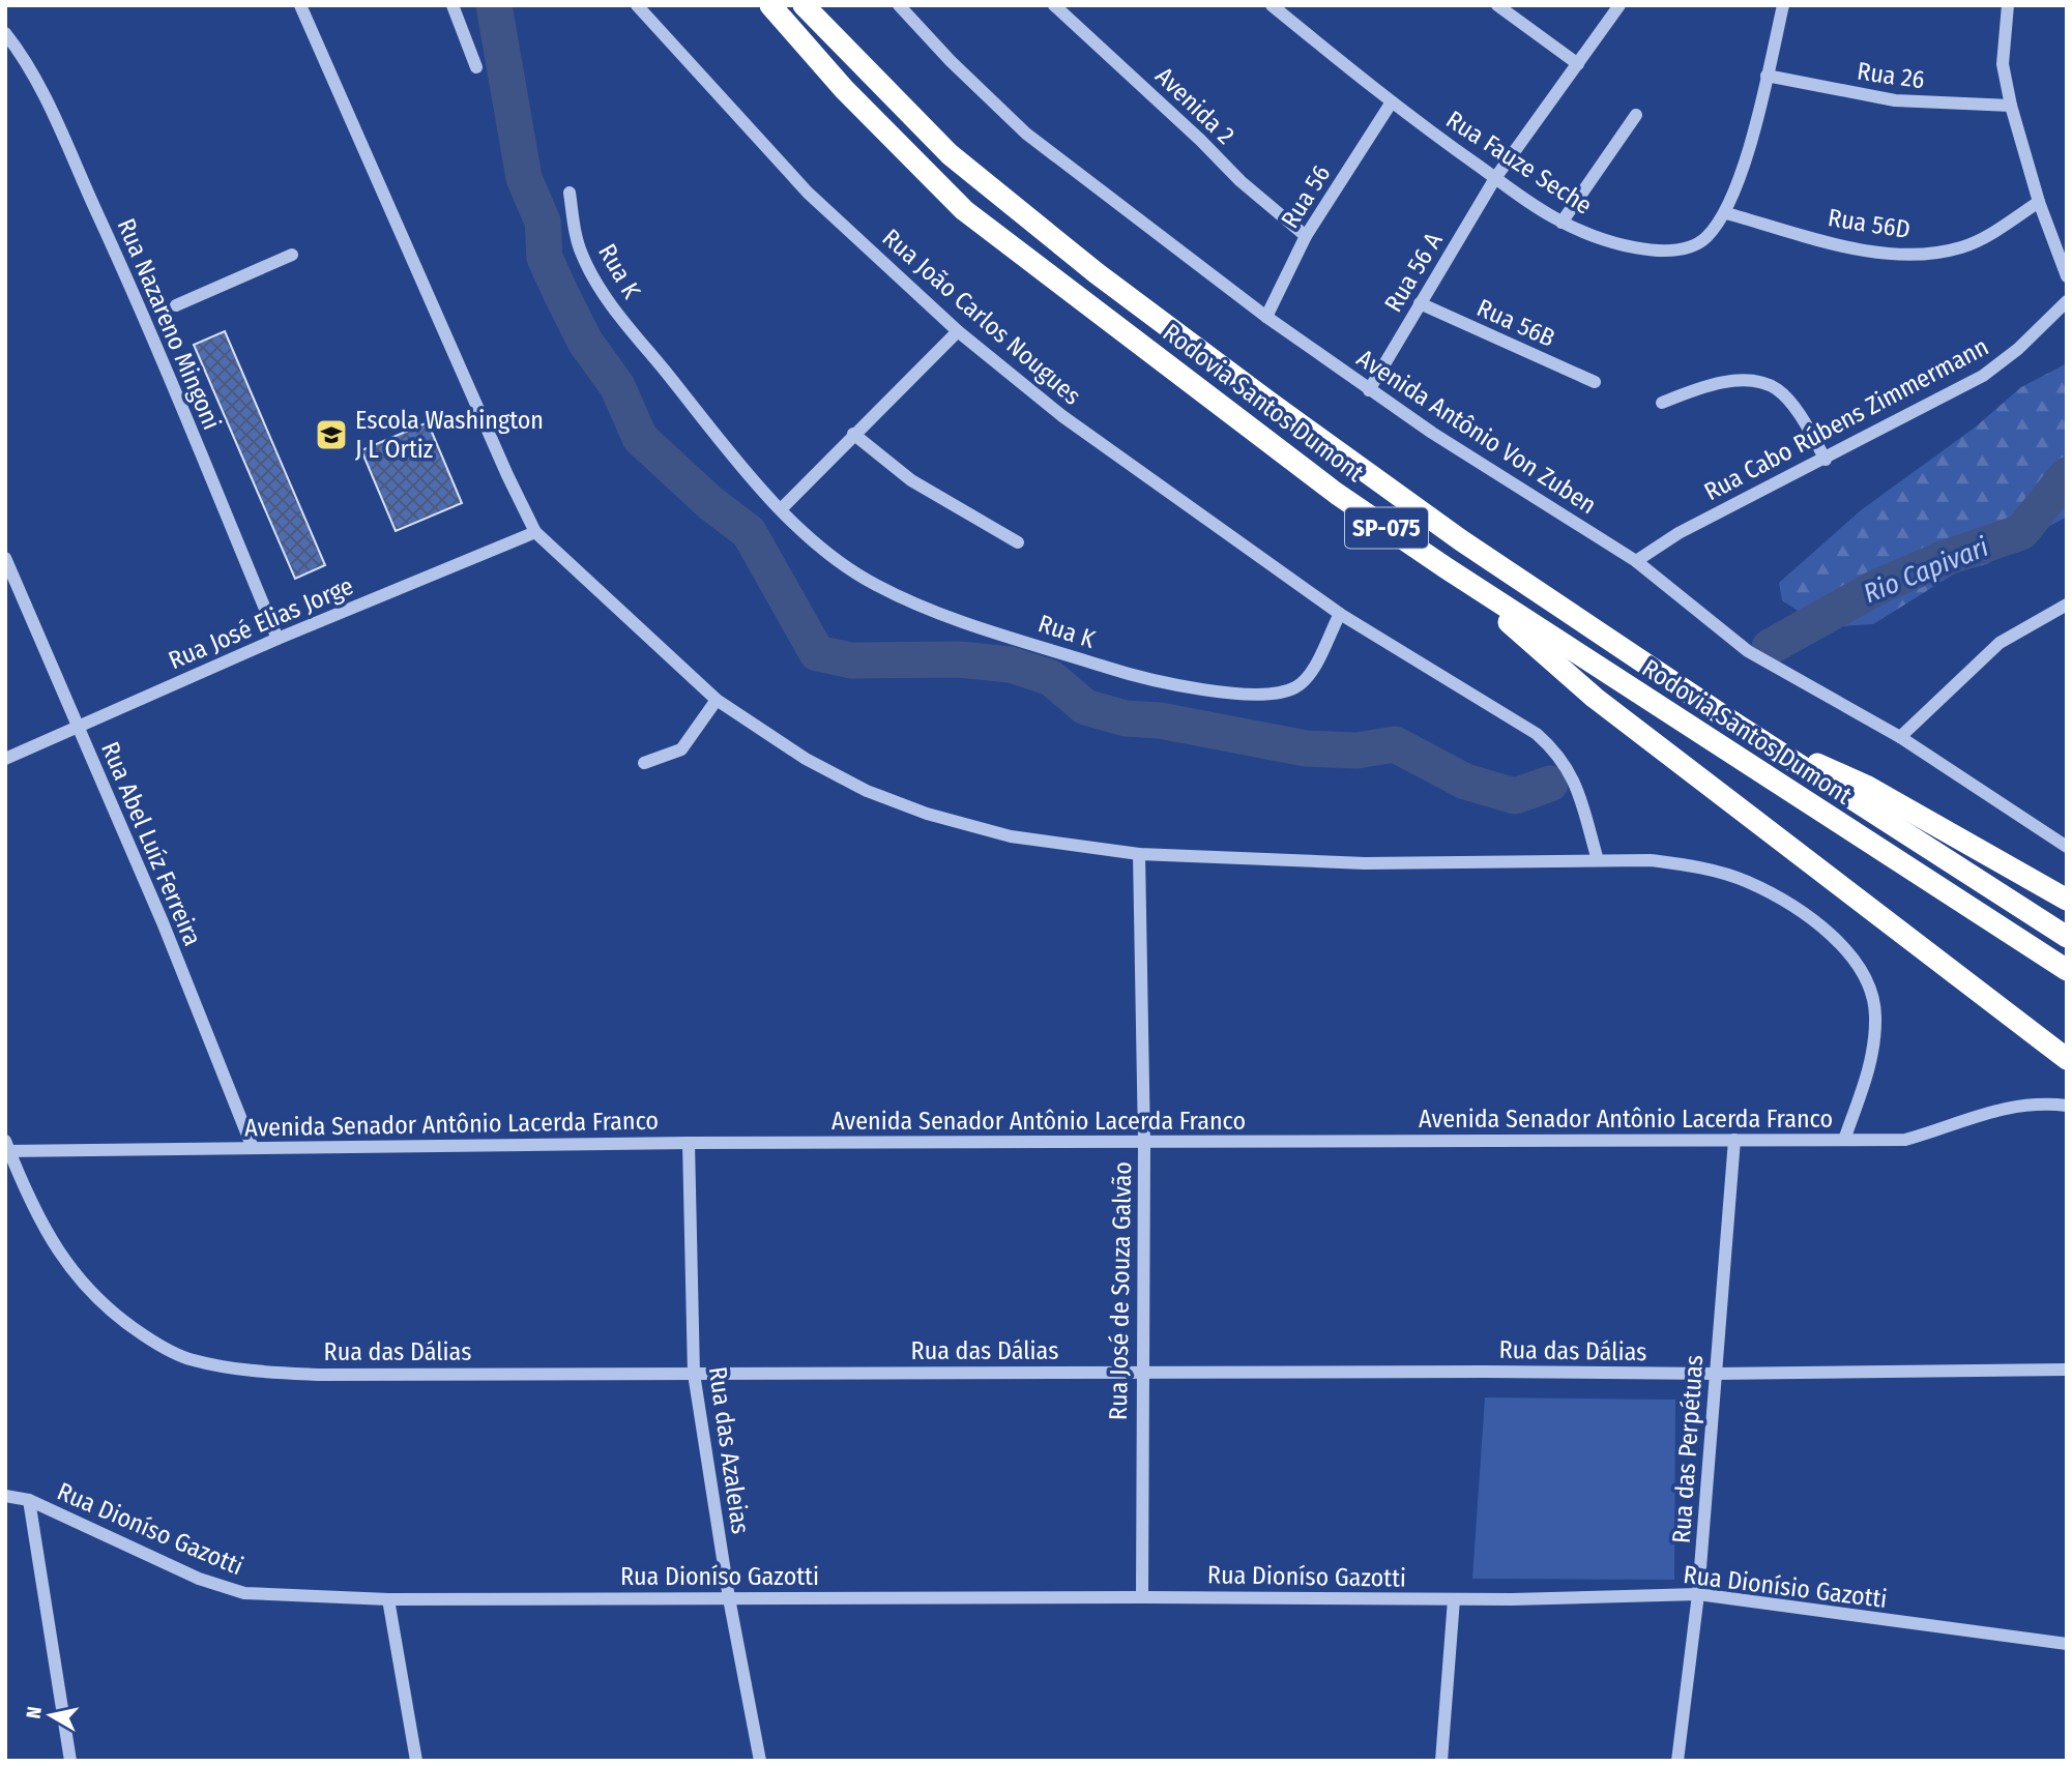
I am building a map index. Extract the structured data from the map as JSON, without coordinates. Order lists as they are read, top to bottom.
{
  "streets": {
    "highway": ["Rodovia Santos Dumont", "SP-075"],
    "street": [
      "Rua 26",
      "Avenida 2",
      "Rua Fauze Seche",
      "Rua 56",
      "Rua 56D",
      "Rua K",
      "Rua 56 A",
      "Rua João Carlos Nougues",
      "Rua 56B",
      "Rua Nazareno Mingoni",
      "Rua Cabo Rúbens Zimmermann",
      "Avenida Antônio Von Zuben",
      "Rua José Elias Jorge",
      "Rua Abel Luíz Ferreira",
      "Avenida Senador Antônio Lacerda Franco",
      "Rua José de Souza Galvão",
      "Rua das Dálias",
      "Rua das Perpétuas",
      "Rua das Azaleias",
      "Rua Dioníso Gazotti",
      "Rua Dionísio Gazotti"
    ]
  },
  "crossings": [
    ["Rua 26", "Rua Fauze Seche"],
    ["Avenida 2", "Rua 56"],
    ["Rua Fauze Seche", "Rua 56"],
    ["Rua Fauze Seche", "Rua 56D"],
    ["Rua Fauze Seche", "Rua 56 A"],
    ["Rua 56", "Avenida Antônio Von Zuben"],
    ["Rua K", "Rua João Carlos Nougues"],
    ["Rua 56 A", "Rua 56B"],
    ["Rua 56 A", "Avenida Antônio Von Zuben"],
    ["Rua Nazareno Mingoni", "Rua José Elias Jorge"],
    ["Rua Cabo Rúbens Zimmermann", "Avenida Antônio Von Zuben"],
    ["Rua José Elias Jorge", "Rua Abel Luíz Ferreira"],
    ["Rua Abel Luíz Ferreira", "Avenida Senador Antônio Lacerda Franco"],
    ["Avenida Senador Antônio Lacerda Franco", "Rua José de Souza Galvão"],
    ["Avenida Senador Antônio Lacerda Franco", "Rua das Dálias"],
    ["Avenida Senador Antônio Lacerda Franco", "Rua das Perpétuas"],
    ["Avenida Senador Antônio Lacerda Franco", "Rua das Azaleias"],
    ["Rua José de Souza Galvão", "Rua das Dálias"],
    ["Rua José de Souza Galvão", "Rua Dioníso Gazotti"],
    ["Rua das Dálias", "Rua das Perpétuas"],
    ["Rua das Dálias", "Rua das Azaleias"],
    ["Rua das Perpétuas", "Rua Dionísio Gazotti"],
    ["Rua das Azaleias", "Rua Dioníso Gazotti"],
    ["Rua Dioníso Gazotti", "Rua Dionísio Gazotti"]
  ],
  "water": ["Rio Capivari"],
  "places": {
    "school or university": ["Escola Washington J L Ortiz"]
  },
  "north": "left"
}
